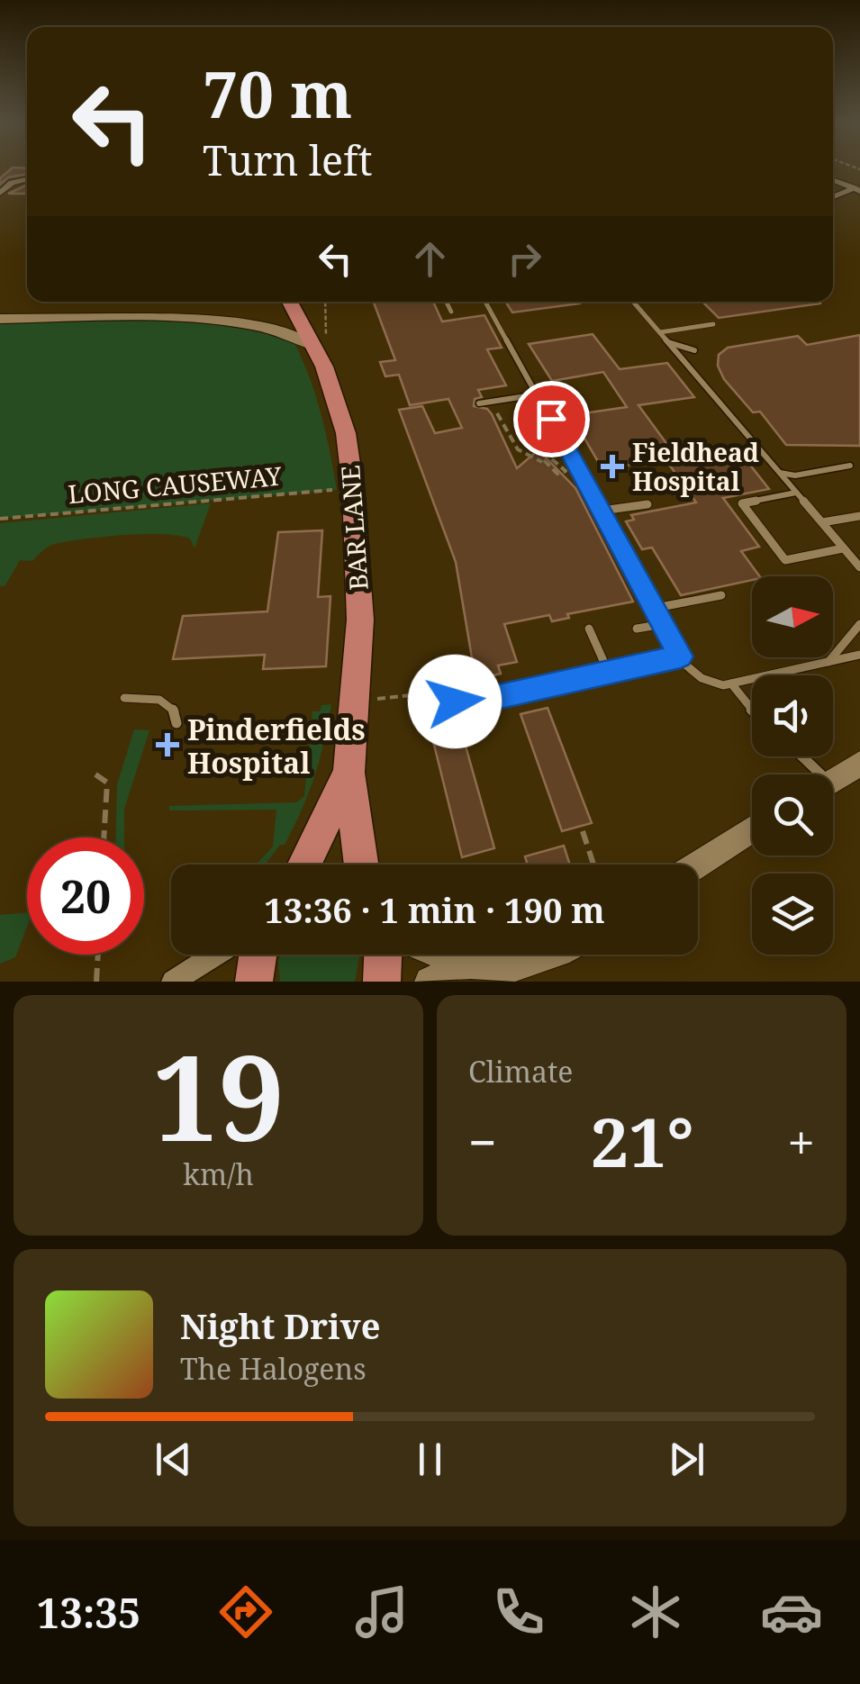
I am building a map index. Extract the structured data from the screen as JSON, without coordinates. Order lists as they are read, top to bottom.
{
  "streets": {
    "main road": ["BAR LANE"],
    "path": ["LONG CAUSEWAY"]
  },
  "crossings": [
    ["LONG CAUSEWAY", "BAR LANE"]
  ],
  "places": {
    "health": ["Fieldhead Hospital", "Pinderfields Hospital"]
  },
  "north": "right",
  "page": {
    "turn": ["70 m", "Turn left"],
    "limit": "20",
    "trip": "13:36 · 1 min · 190 m",
    "tile": [
      ["19", "km/h"],
      "Climate"
    ],
    "heat": ["−", "21°", "+"],
    "song": ["Night Drive", "The Halogens"],
    "tabs": "13:35"
  }
}
